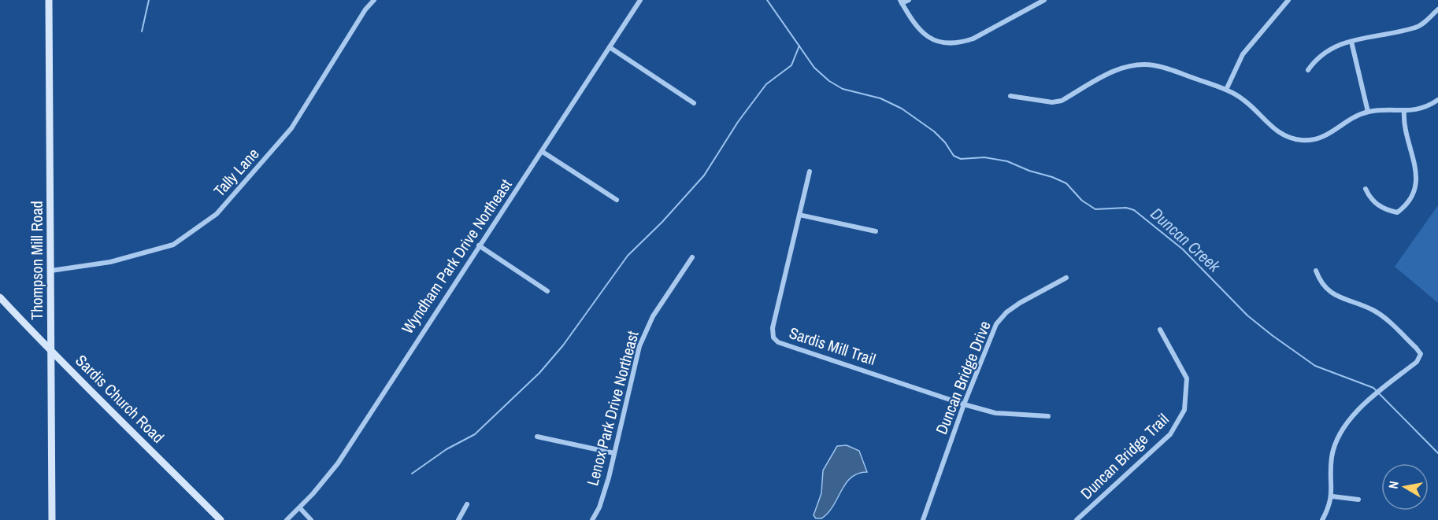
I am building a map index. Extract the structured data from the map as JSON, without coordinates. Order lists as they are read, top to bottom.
{
  "streets": {
    "street": [
      "Tally Lane",
      "Wyndham Park Drive Northeast",
      "Thompson Mill Road",
      "Sardis Mill Trail",
      "Duncan Bridge Drive",
      "Sardis Church Road",
      "Lenox Park Drive Northeast",
      "Duncan Bridge Trail"
    ]
  },
  "crossings": [
    ["Tally Lane", "Thompson Mill Road"],
    ["Thompson Mill Road", "Sardis Church Road"],
    ["Sardis Mill Trail", "Duncan Bridge Drive"]
  ],
  "water": ["Duncan Creek"],
  "north": "left"
}
